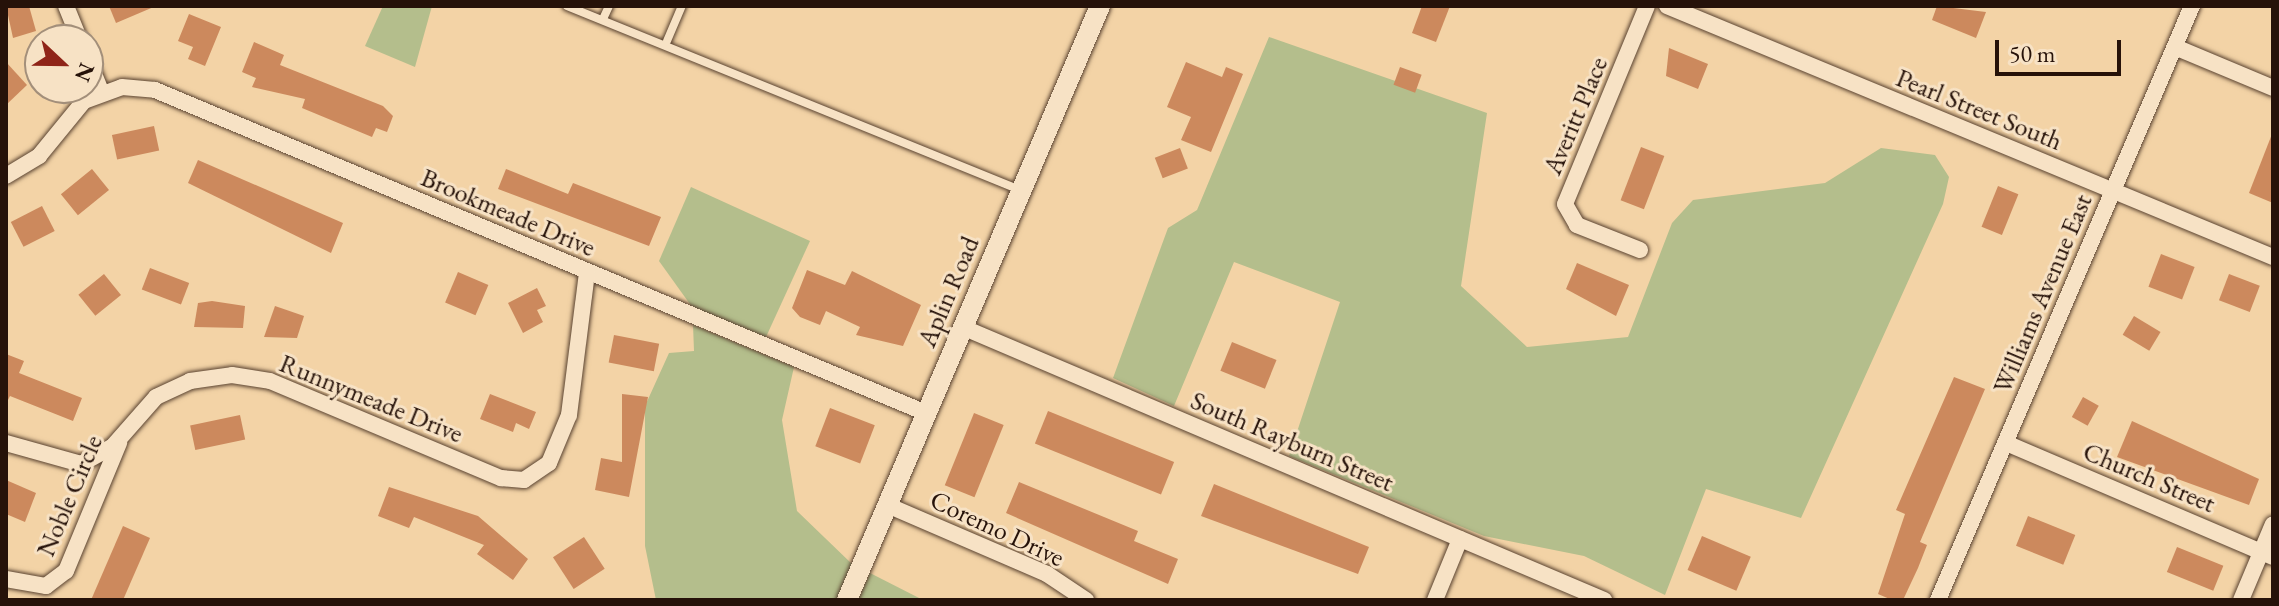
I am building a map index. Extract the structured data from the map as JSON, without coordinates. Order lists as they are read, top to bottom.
{
  "streets": {
    "street": [
      "Pearl Street South",
      "Averitt Place",
      "Brookmeade Drive",
      "Aplin Road",
      "Williams Avenue East",
      "Runnymeade Drive",
      "South Rayburn Street",
      "Church Street",
      "Noble Circle",
      "Coremo Drive"
    ]
  },
  "crossings": [
    ["Pearl Street South", "Williams Avenue East"],
    ["Brookmeade Drive", "Aplin Road"],
    ["Brookmeade Drive", "Runnymeade Drive"],
    ["Aplin Road", "South Rayburn Street"],
    ["Aplin Road", "Coremo Drive"],
    ["Williams Avenue East", "Church Street"],
    ["Runnymeade Drive", "Noble Circle"]
  ],
  "scale_bar": "50 m",
  "north": "right"
}
